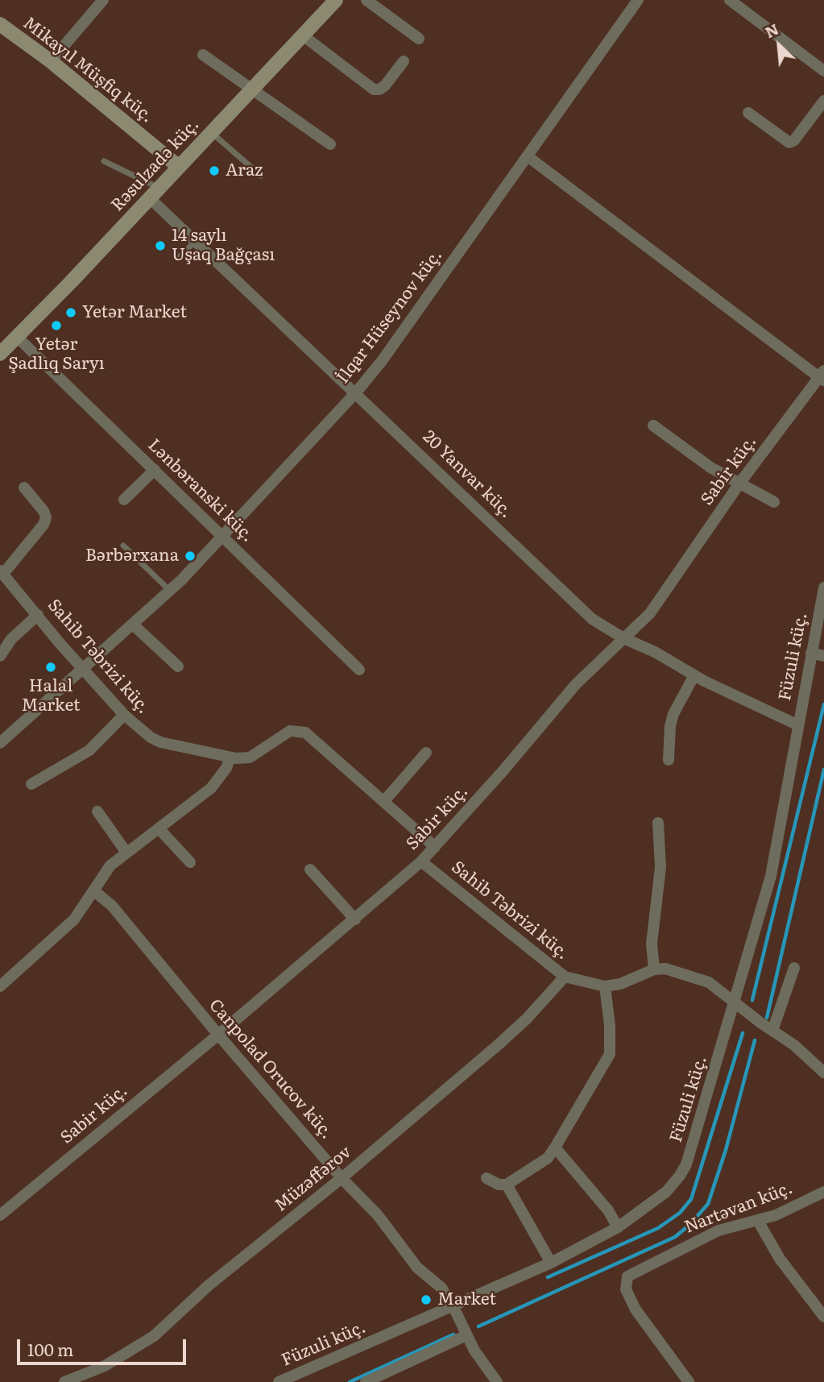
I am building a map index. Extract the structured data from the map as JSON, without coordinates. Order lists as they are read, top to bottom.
{
  "streets": {
    "main road": ["Mikayıl Müşfiq küç.", "Rəsulzadə küç."],
    "street": [
      "İlqar Hüseynov küç.",
      "Sabir küç.",
      "20 Yanvar küç.",
      "Lənbəranski küç.",
      "Sahib Təbrizi küç.",
      "Füzuli küç.",
      "Canpolad Orucov küç.",
      "Müzəffərov",
      "Nartəvan küç."
    ]
  },
  "crossings": [
    ["Mikayıl Müşfiq küç.", "Rəsulzadə küç."],
    ["Rəsulzadə küç.", "20 Yanvar küç."],
    ["Rəsulzadə küç.", "Lənbəranski küç."],
    ["İlqar Hüseynov küç.", "20 Yanvar küç."],
    ["İlqar Hüseynov küç.", "Lənbəranski küç."],
    ["İlqar Hüseynov küç.", "Sahib Təbrizi küç."],
    ["Sabir küç.", "20 Yanvar küç."],
    ["Sabir küç.", "Sahib Təbrizi küç."],
    ["Sabir küç.", "Canpolad Orucov küç."],
    ["20 Yanvar küç.", "Füzuli küç."],
    ["Sahib Təbrizi küç.", "Müzəffərov"],
    ["Füzuli küç.", "Canpolad Orucov küç."],
    ["Canpolad Orucov küç.", "Müzəffərov"]
  ],
  "places": [
    "Araz",
    "14 saylı Uşaq Bağçası",
    "Yetər Market",
    "Yetər Şadlıq Saryı",
    "Bərbərxana",
    "Halal Market",
    "Market"
  ],
  "scale_bar": "100 m",
  "north": "top left"
}
